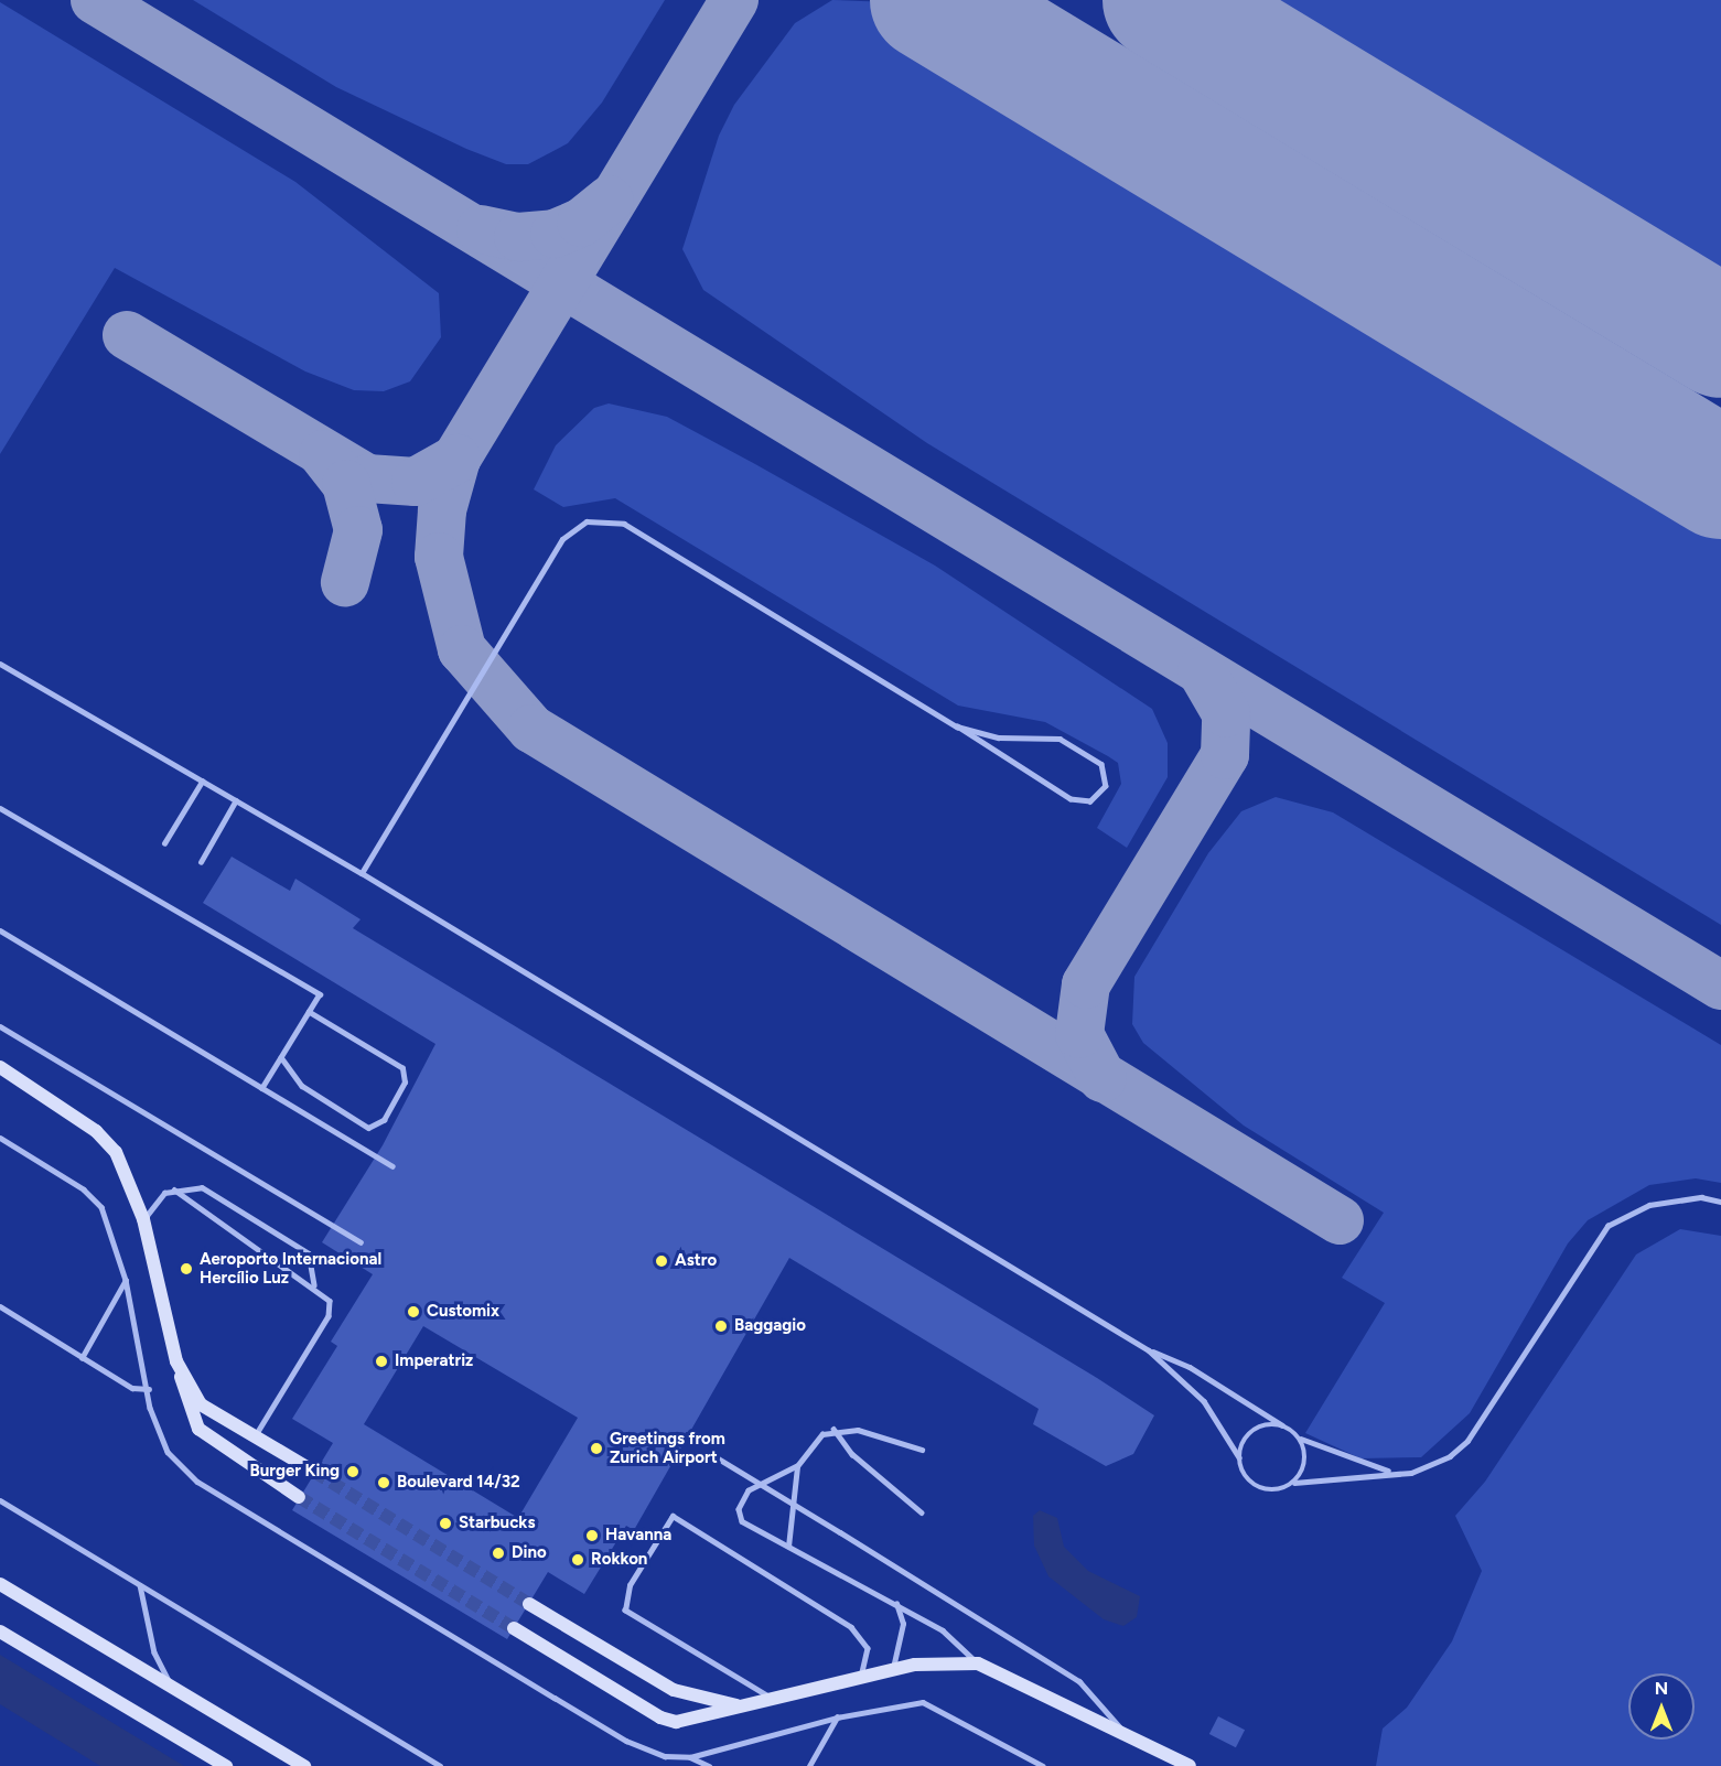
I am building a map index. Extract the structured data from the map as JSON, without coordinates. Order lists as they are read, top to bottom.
{
  "places": [
    "Astro",
    "Aeroporto Internacional Hercílio Luz",
    "Customix",
    "Baggagio",
    "Imperatriz",
    "Greetings from Zurich Airport",
    "Burger King",
    "Boulevard 14/32",
    "Starbucks",
    "Havanna",
    "Dino",
    "Rokkon"
  ],
  "north": "top"
}
